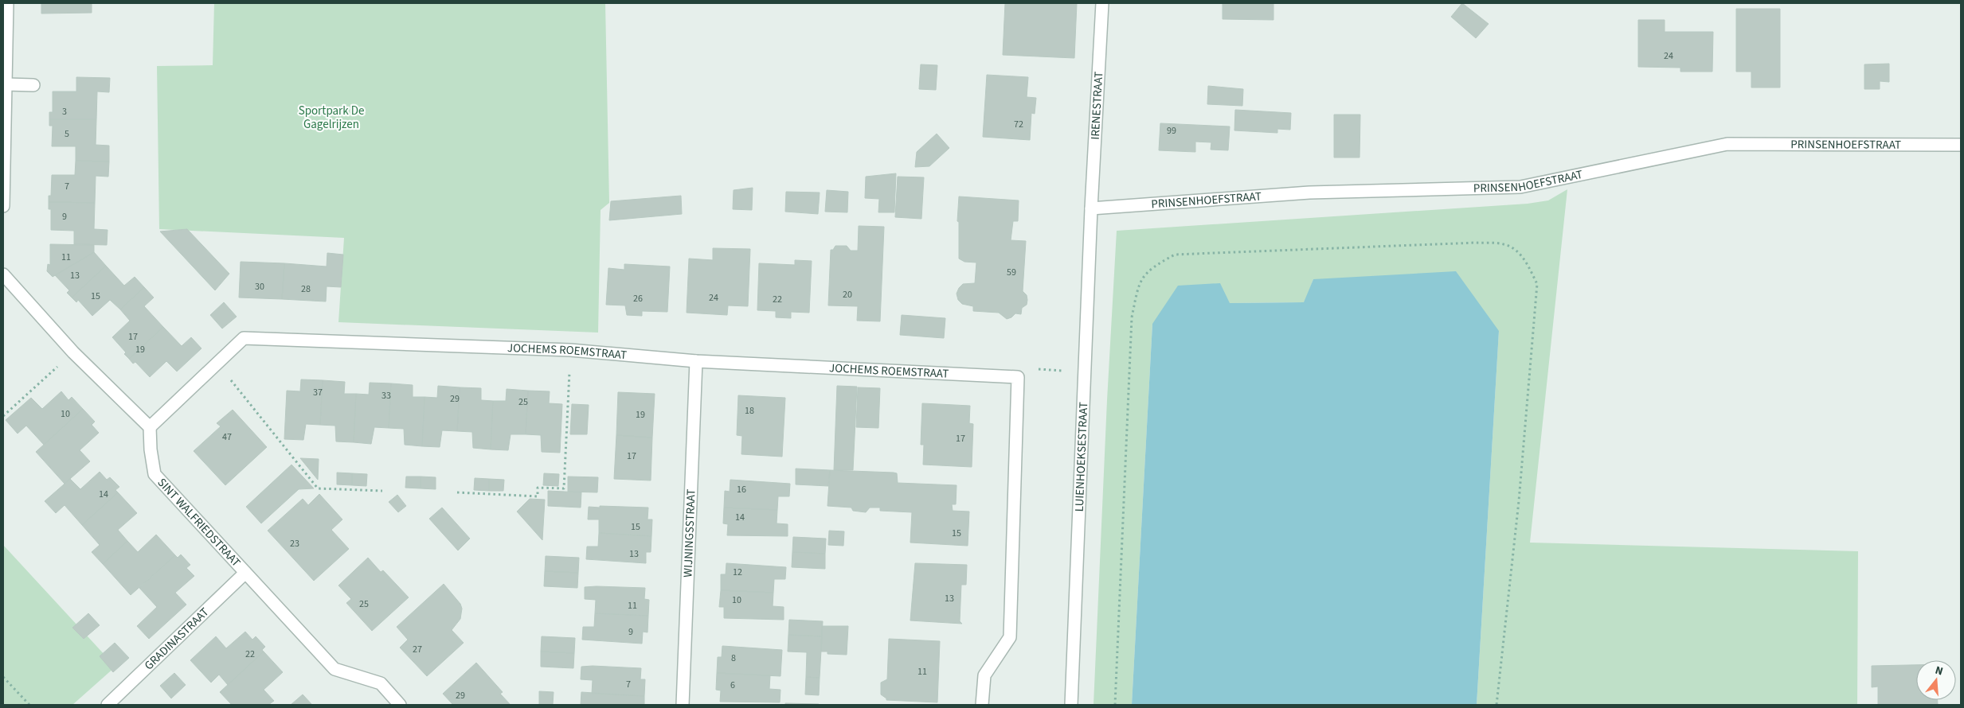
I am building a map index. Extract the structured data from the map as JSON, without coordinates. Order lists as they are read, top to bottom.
{
  "streets": {
    "street": [
      "IRENESTRAAT",
      "PRINSENHOEFSTRAAT",
      "JOCHEMS ROEMSTRAAT",
      "LUIENHOEKSESTRAAT",
      "SINT WALFRIEDSTRAAT",
      "WIJNINGSSTRAAT",
      "GRADINASTRAAT"
    ]
  },
  "crossings": [
    ["IRENESTRAAT", "PRINSENHOEFSTRAAT"],
    ["IRENESTRAAT", "LUIENHOEKSESTRAAT"],
    ["PRINSENHOEFSTRAAT", "LUIENHOEKSESTRAAT"],
    ["JOCHEMS ROEMSTRAAT", "SINT WALFRIEDSTRAAT"],
    ["JOCHEMS ROEMSTRAAT", "WIJNINGSSTRAAT"],
    ["SINT WALFRIEDSTRAAT", "GRADINASTRAAT"]
  ],
  "parks": ["Sportpark De Gagelrijzen"],
  "house_numbers": [
    "24",
    "3",
    "72",
    "99",
    "5",
    "7",
    "9",
    "11",
    "59",
    "13",
    "30",
    "28",
    "20",
    "15",
    "24",
    "26",
    "22",
    "17",
    "19",
    "37",
    "33",
    "29",
    "25",
    "18",
    "10",
    "19",
    "47",
    "17",
    "17",
    "16",
    "14",
    "14",
    "15",
    "15",
    "23",
    "13",
    "12",
    "13",
    "10",
    "25",
    "11",
    "9",
    "27",
    "22",
    "8",
    "11",
    "7",
    "6",
    "29"
  ],
  "north": "top"
}
